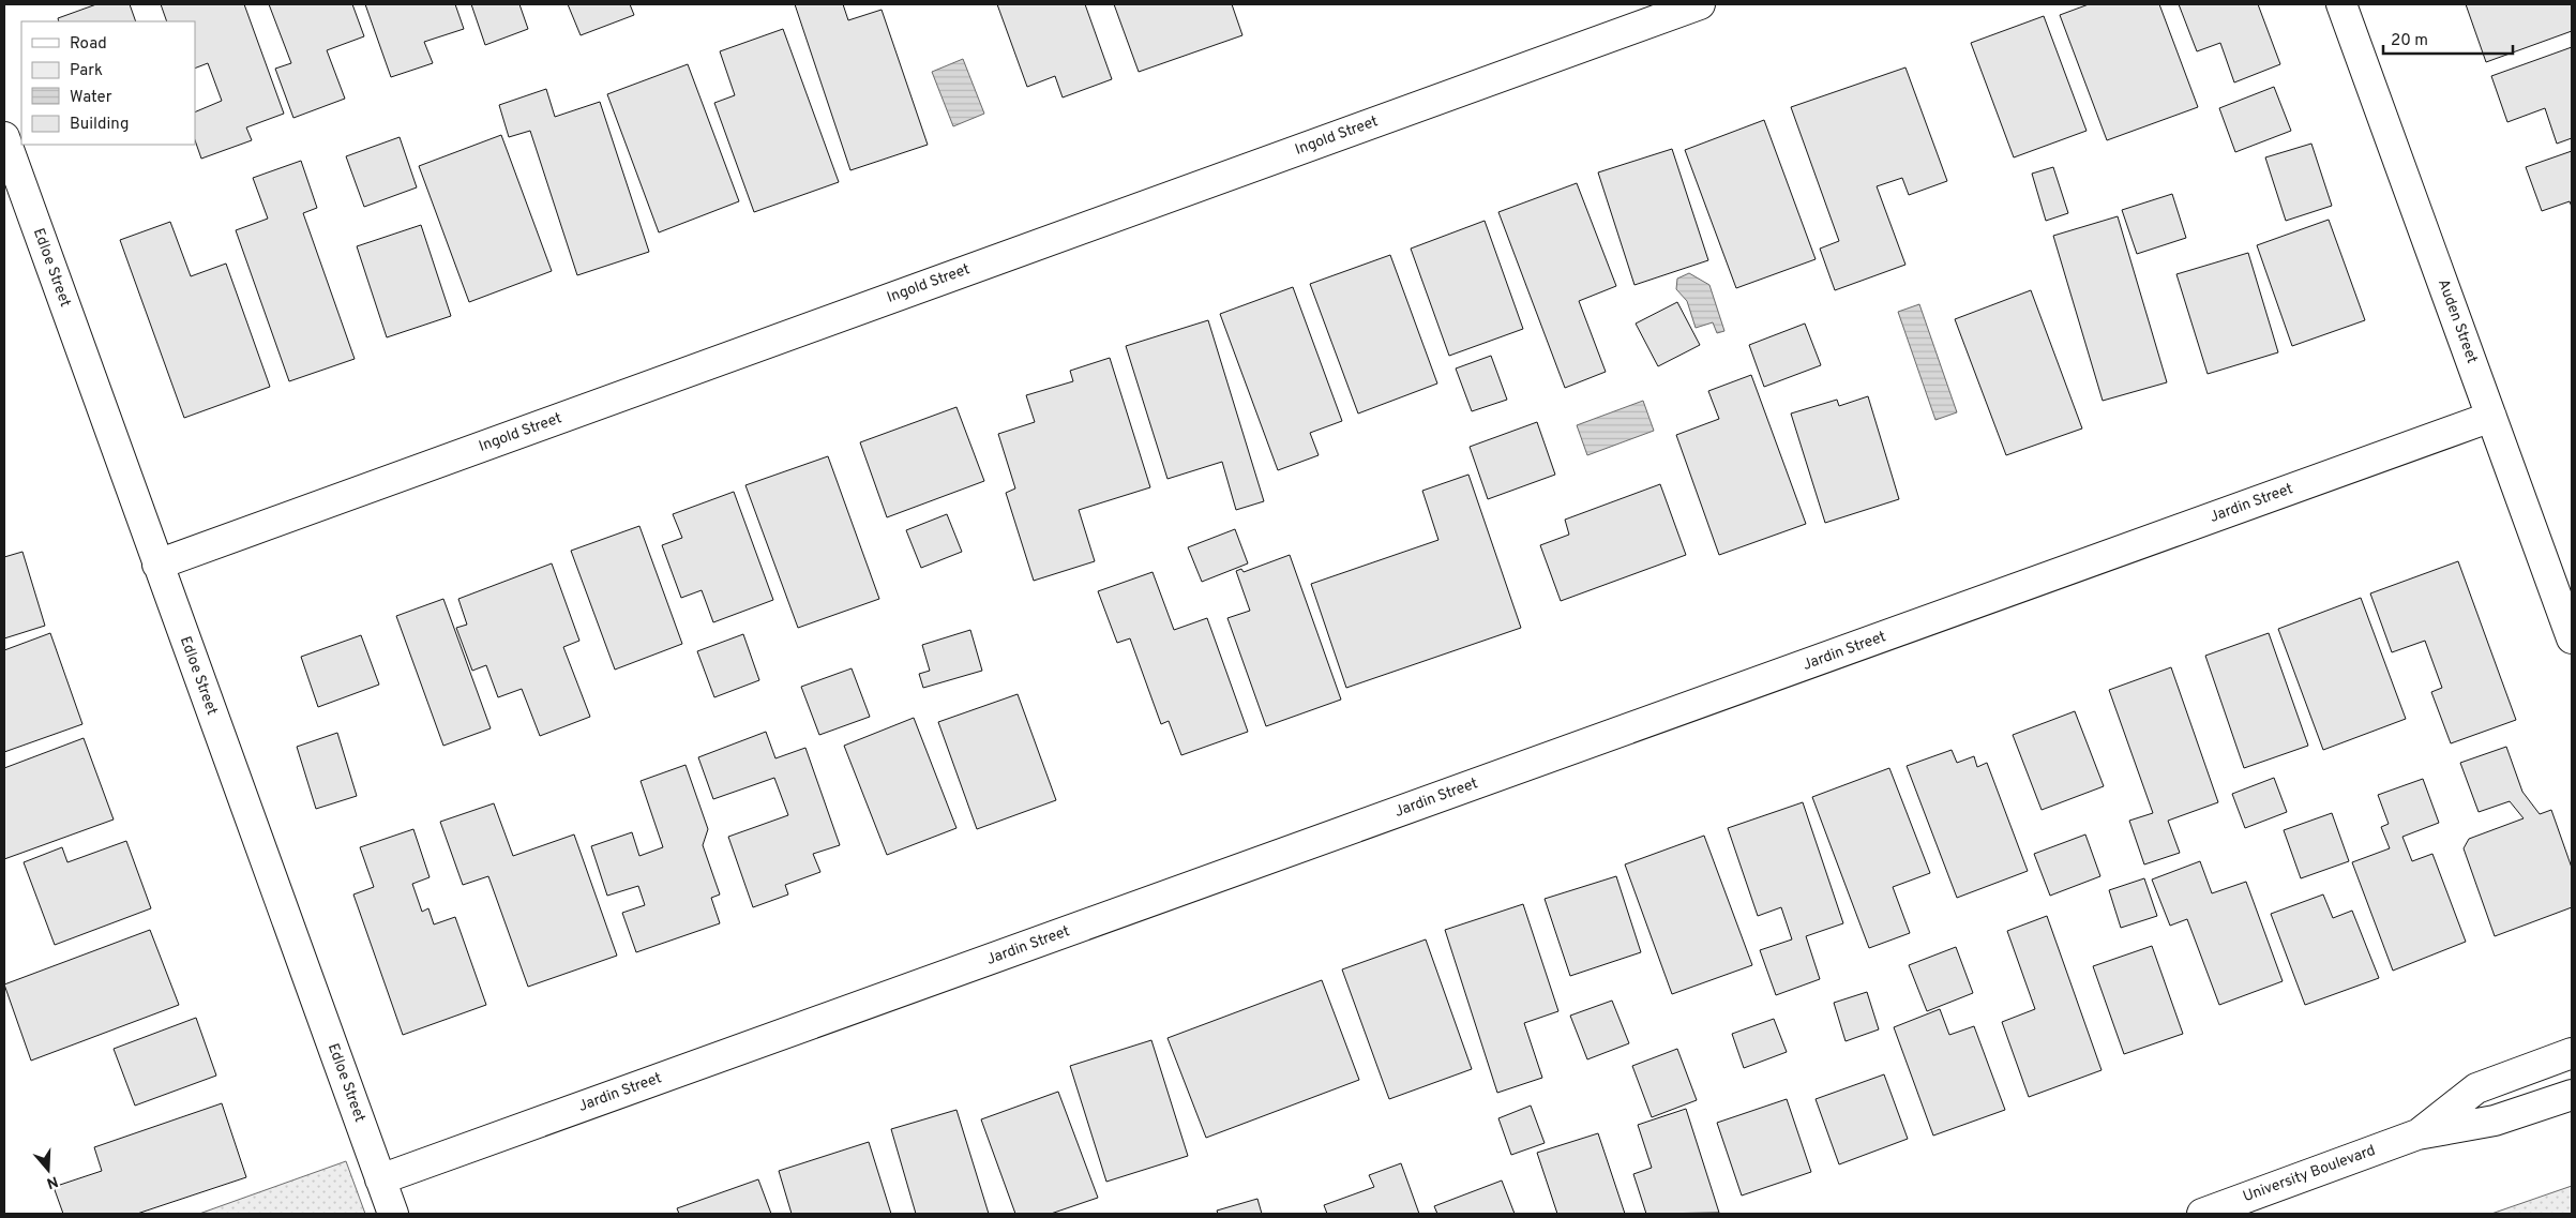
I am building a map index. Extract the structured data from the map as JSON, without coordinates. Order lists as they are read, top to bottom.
{
  "streets": {
    "street": [
      "Ingold Street",
      "Edloe Street",
      "Auden Street",
      "Jardin Street",
      "University Boulevard"
    ]
  },
  "crossings": [
    ["Ingold Street", "Edloe Street"],
    ["Edloe Street", "Jardin Street"],
    ["Auden Street", "Jardin Street"]
  ],
  "legend": [
    "Road",
    "Park",
    "Water",
    "Building"
  ],
  "scale_bar": "20 m",
  "north": "bottom"
}
